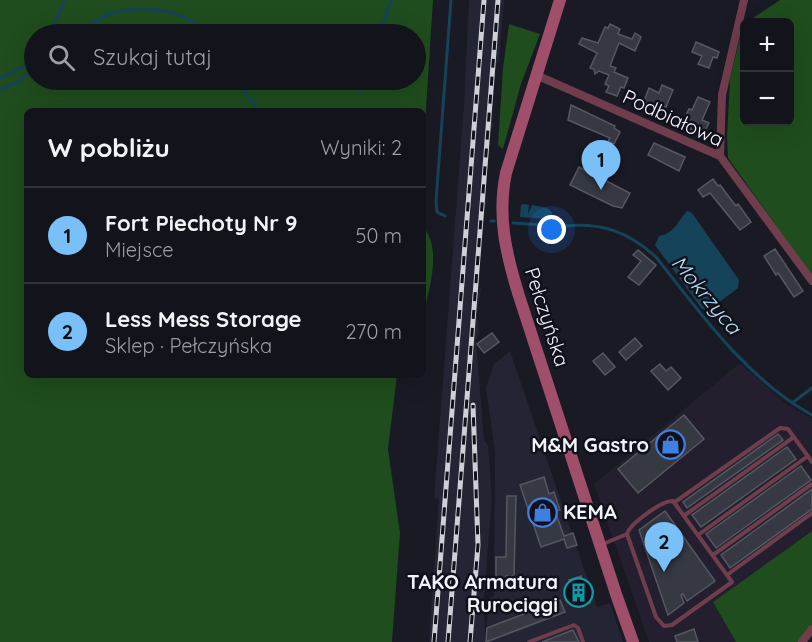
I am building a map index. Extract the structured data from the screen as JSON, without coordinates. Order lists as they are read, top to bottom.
{
  "streets": {
    "main road": ["Pełczyńska"],
    "street": ["Podbiałowa"]
  },
  "crossings": [
    ["Podbiałowa", "Pełczyńska"]
  ],
  "water": ["Mokrzyca"],
  "places": {
    "shop": ["M&M Gastro", "KEMA"],
    "building": ["TAKO Armatura Rurociągi"]
  },
  "page": {
    "map_buttons": ["+", "−"],
    "search": "Szukaj tutaj",
    "heading": ["W pobliżu", "Wyniki: 2"],
    "pins": ["1", "2"],
    "list": [
      {
        "mark": "1",
        "name": "Fort Piechoty Nr 9",
        "note": "Miejsce",
        "value": "50 m"
      },
      {
        "mark": "2",
        "name": "Less Mess Storage",
        "note": "Sklep · Pełczyńska",
        "value": "270 m"
      }
    ]
  }
}
